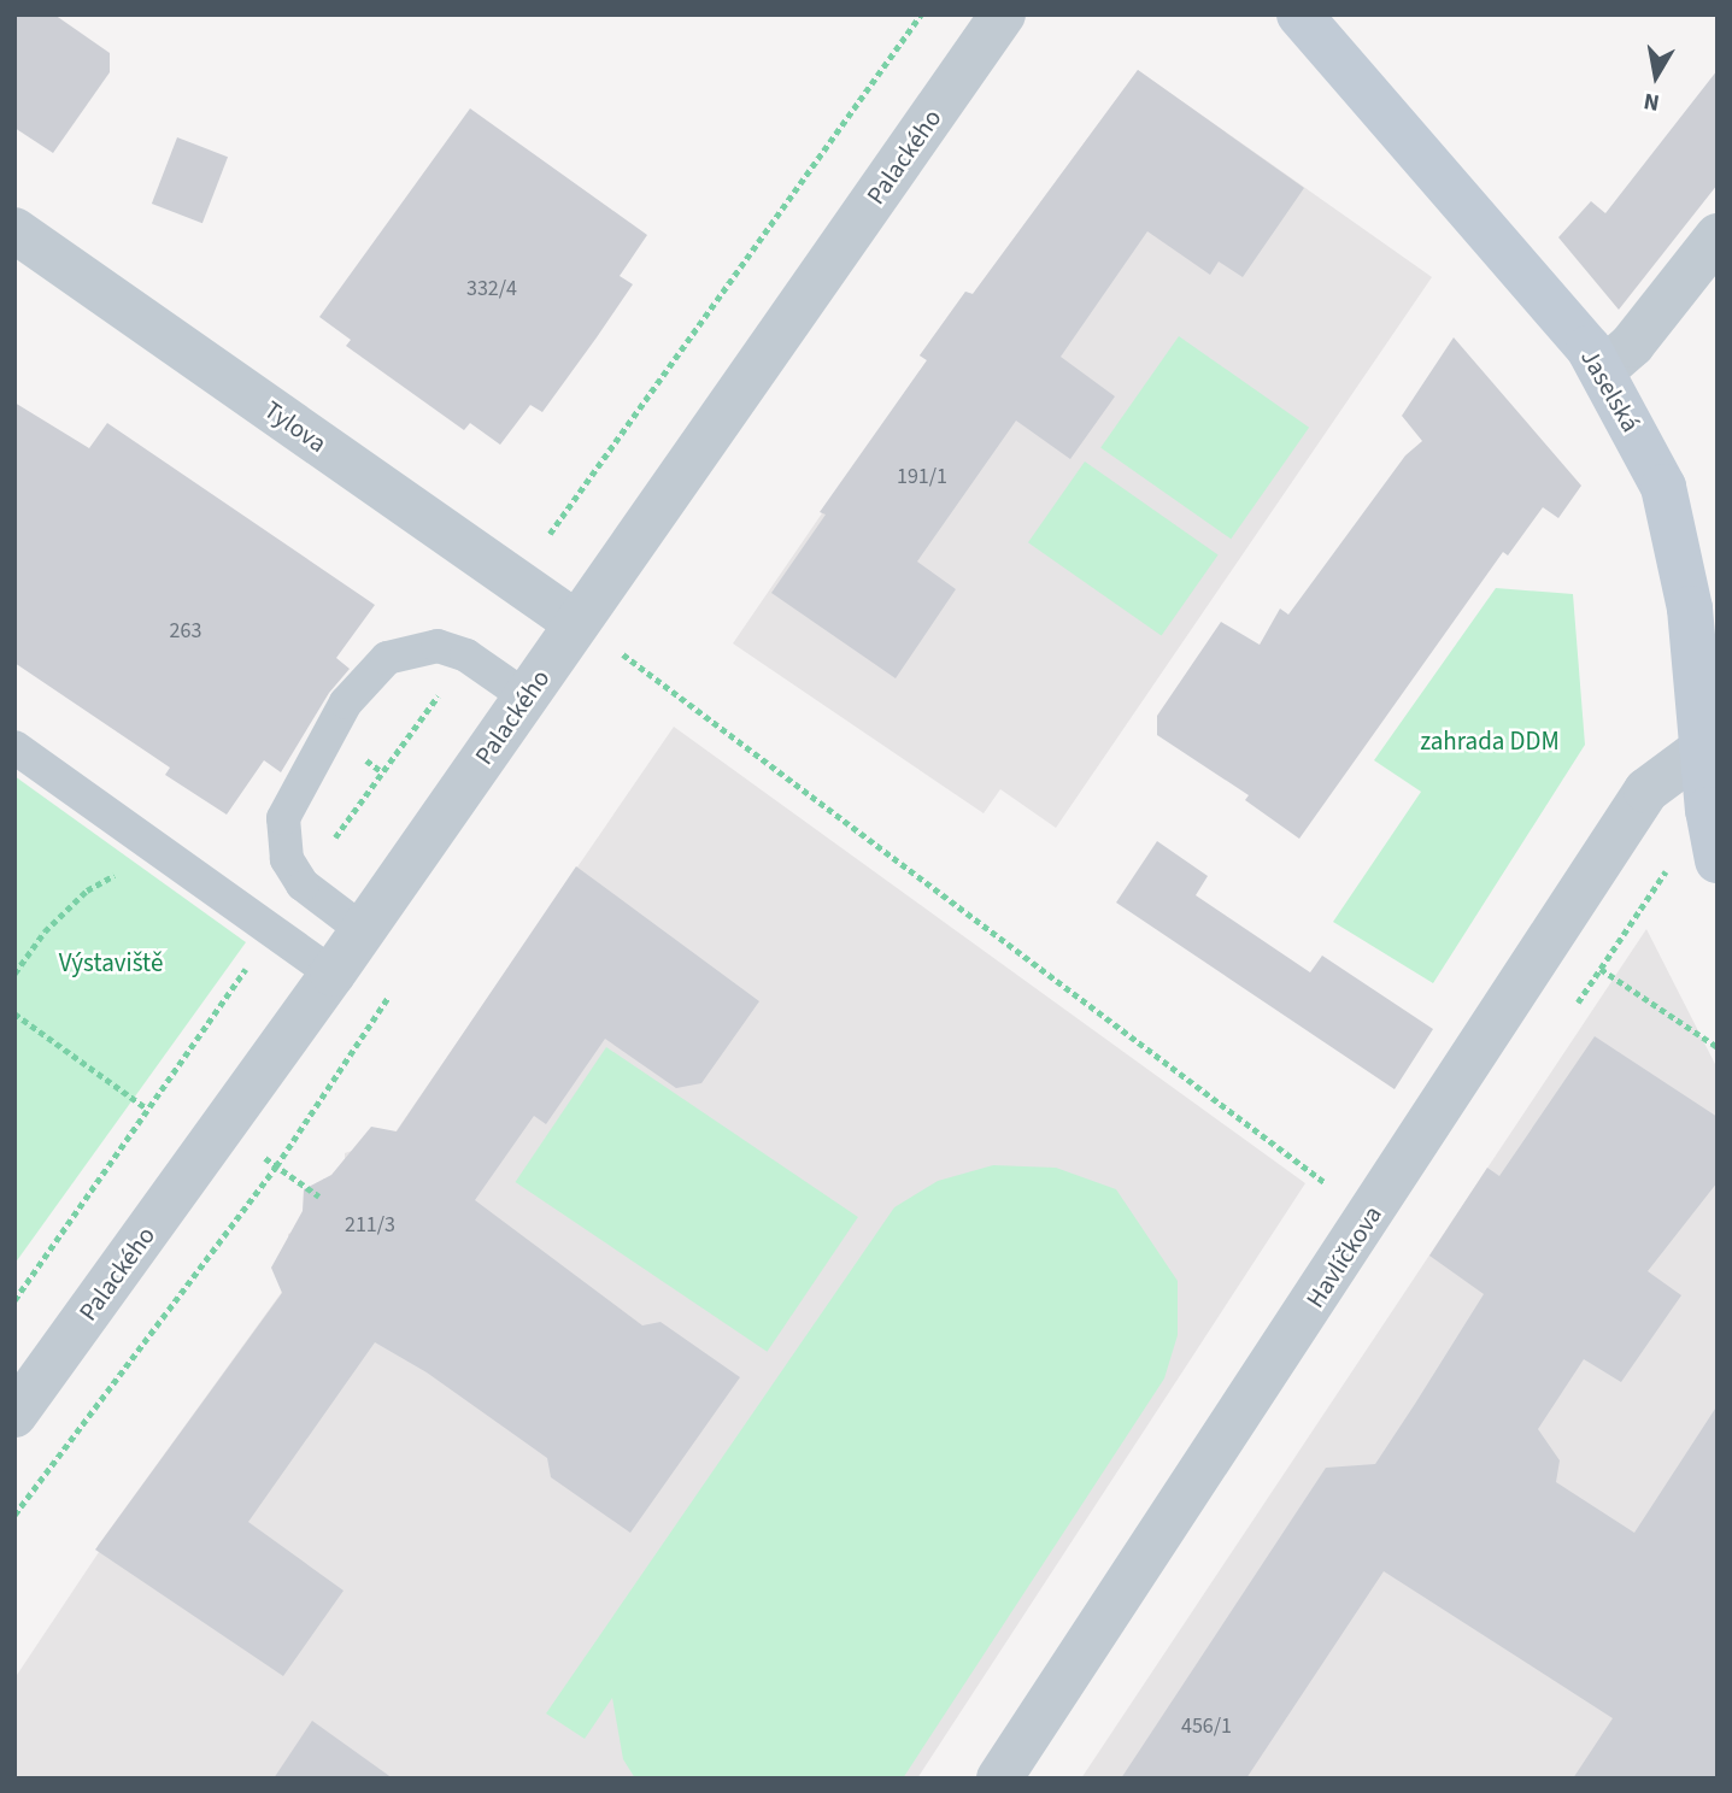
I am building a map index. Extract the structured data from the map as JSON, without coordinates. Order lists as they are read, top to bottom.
{
  "streets": {
    "street": [
      "Palackého",
      "Jaselská",
      "Tylova",
      "Havlíčkova"
    ]
  },
  "crossings": [
    ["Palackého", "Tylova"],
    ["Jaselská", "Havlíčkova"]
  ],
  "parks": ["zahrada DDM", "Výstaviště"],
  "house_numbers": [
    "332/4",
    "191/1",
    "263",
    "211/3",
    "456/1"
  ],
  "north": "bottom"
}
